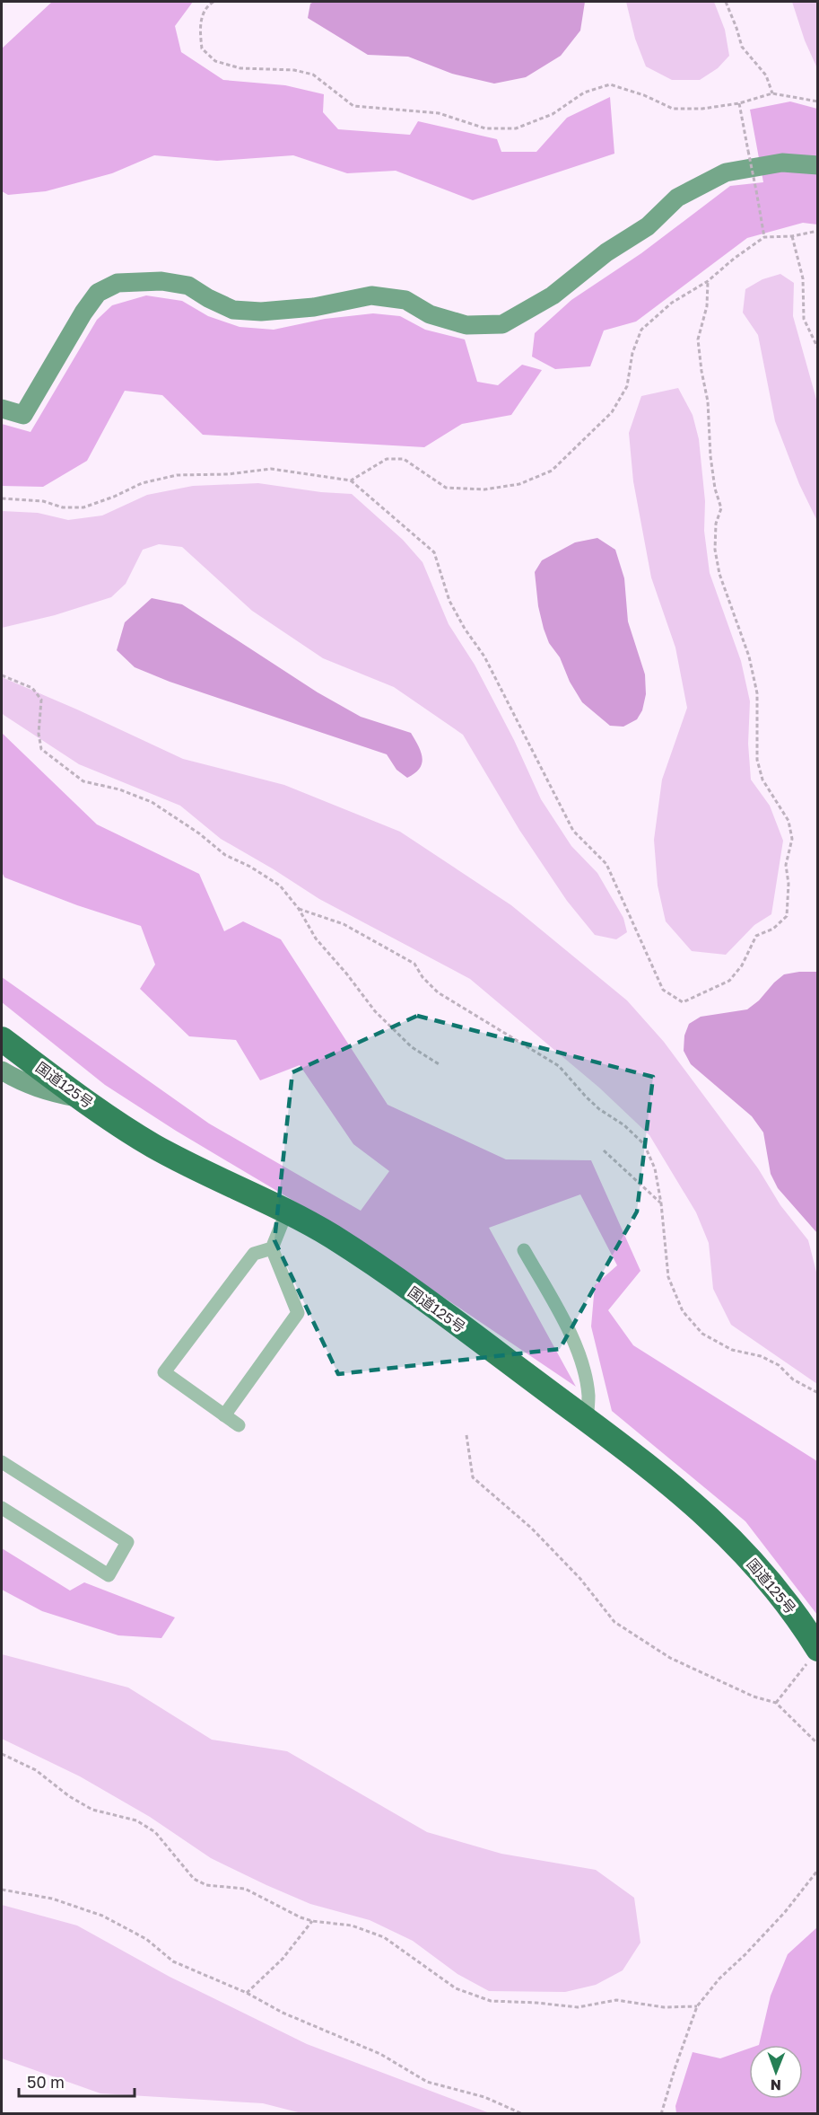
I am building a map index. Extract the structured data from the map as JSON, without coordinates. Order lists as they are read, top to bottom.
{
  "streets": {
    "highway": ["国道125号"]
  },
  "scale_bar": "50 m",
  "north": "bottom"
}
